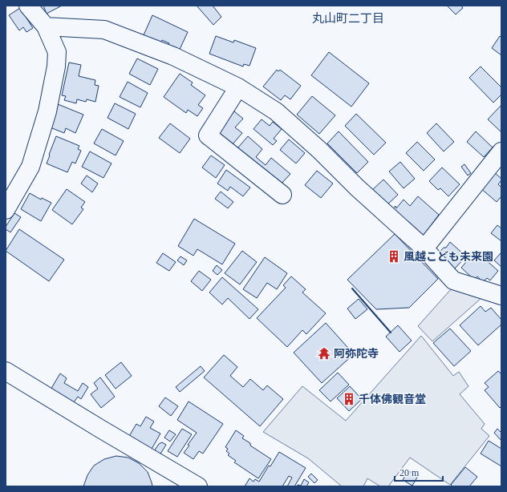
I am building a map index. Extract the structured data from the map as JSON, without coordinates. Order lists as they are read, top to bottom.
{
  "districts": ["丸山町二丁目"],
  "places": {
    "building": ["風越こども未来園", "千体佛観音堂"],
    "temple": ["阿弥陀寺"]
  },
  "scale_bar": "20 m"
}
